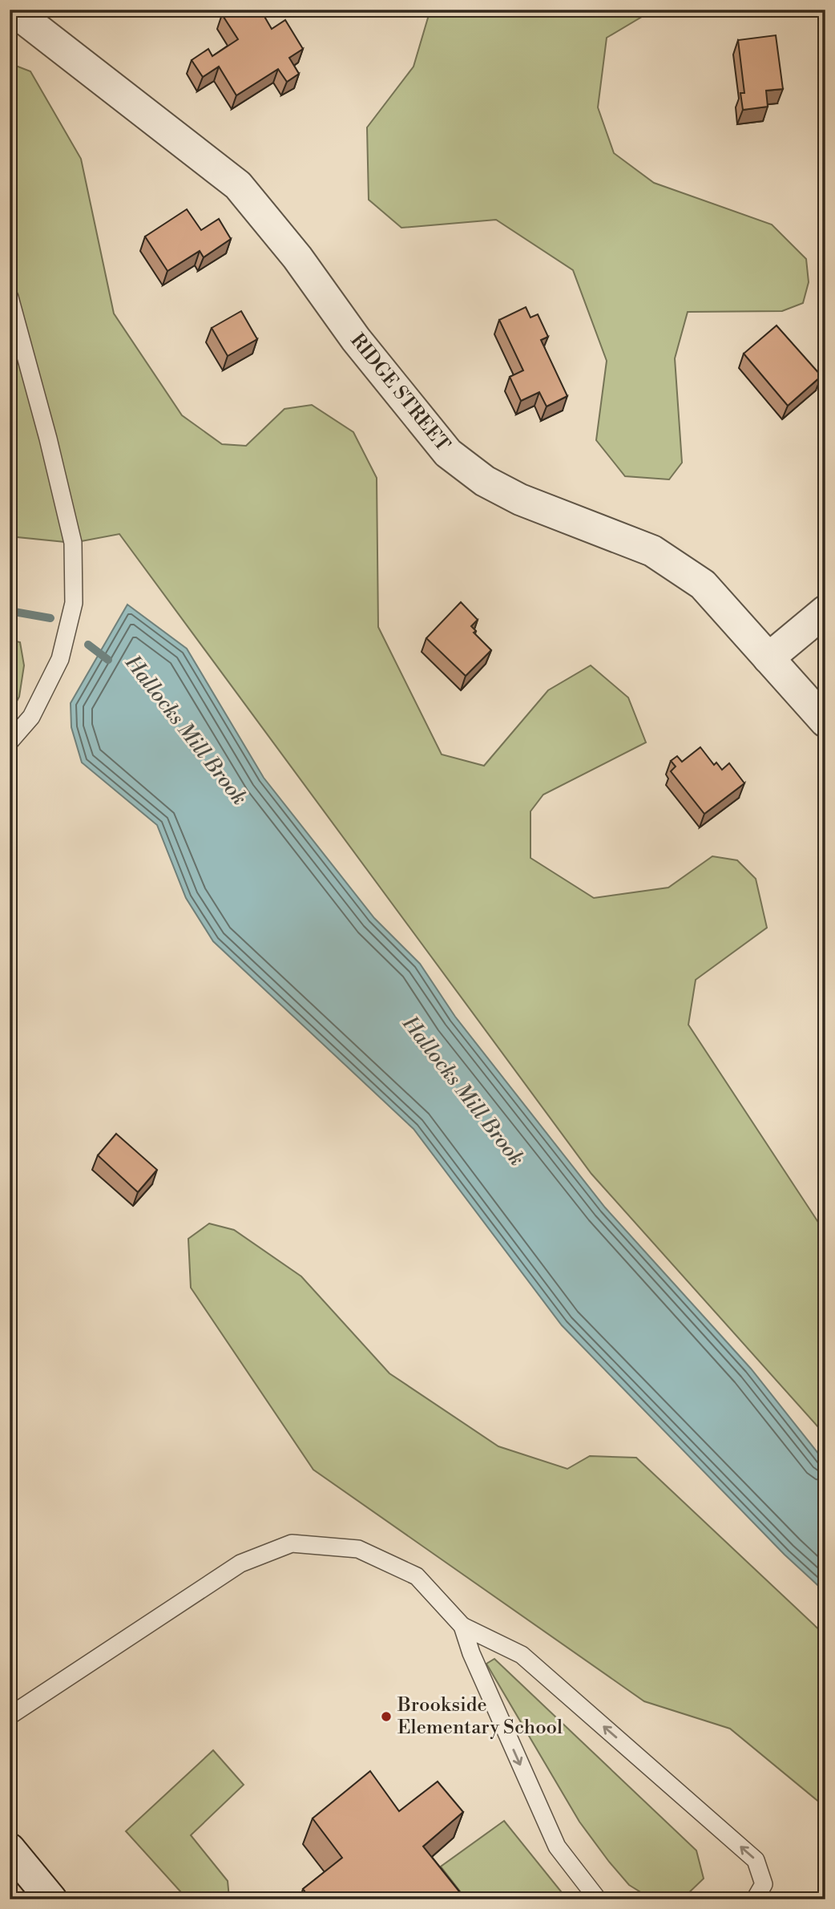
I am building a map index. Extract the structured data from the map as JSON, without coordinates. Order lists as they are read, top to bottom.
{
  "streets": {
    "street": ["RIDGE STREET"]
  },
  "water": ["Hallocks Mill Brook"],
  "places": ["Brookside Elementary School"]
}
